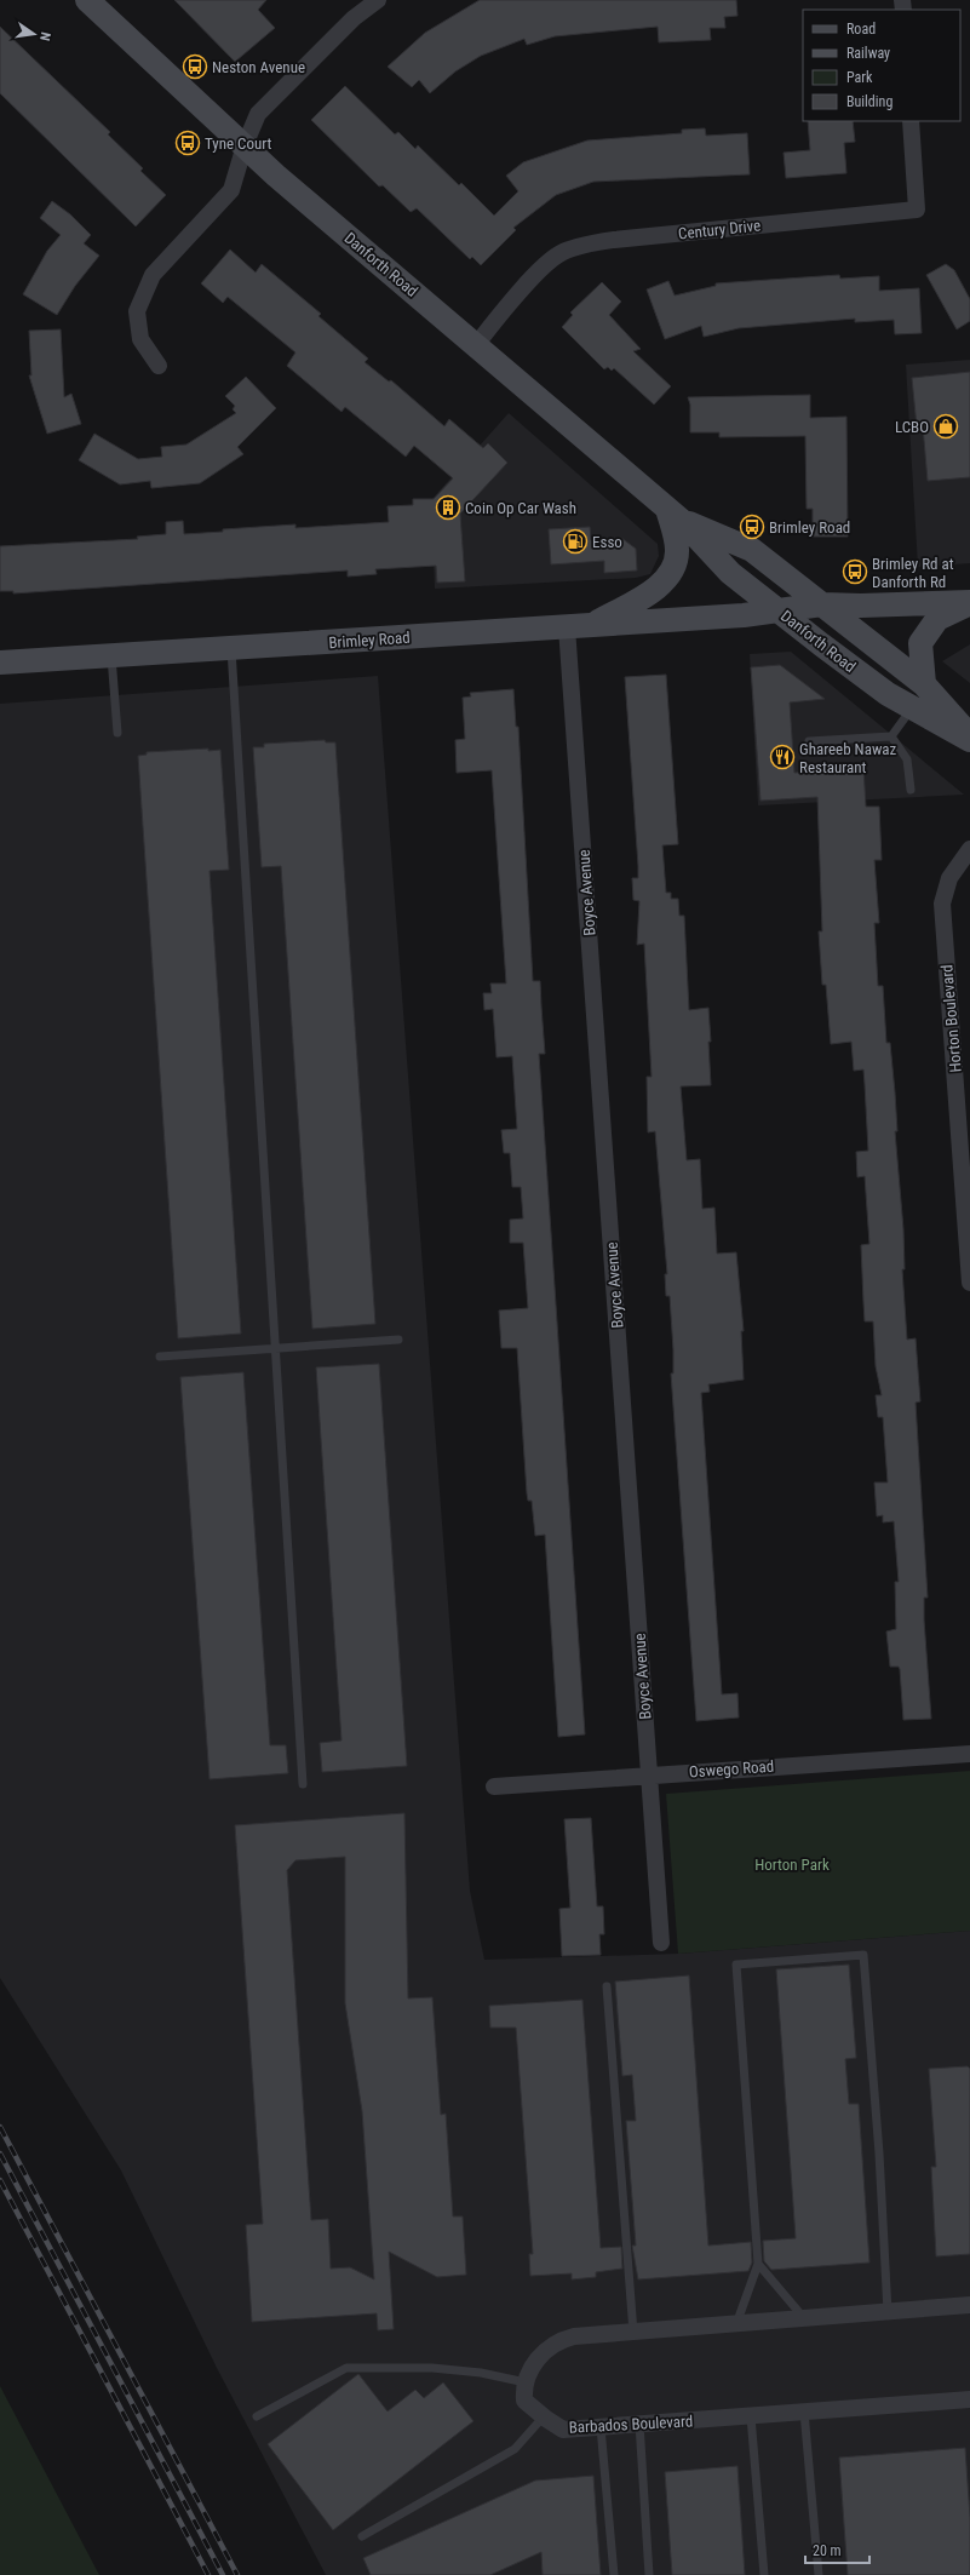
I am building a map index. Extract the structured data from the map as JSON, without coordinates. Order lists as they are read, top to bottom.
{
  "streets": {
    "main road": ["Danforth Road", "Brimley Road"],
    "street": [
      "Century Drive",
      "Boyce Avenue",
      "Horton Boulevard",
      "Oswego Road",
      "Barbados Boulevard"
    ]
  },
  "crossings": [
    ["Century Drive", "Danforth Road"],
    ["Danforth Road", "Brimley Road"],
    ["Brimley Road", "Boyce Avenue"],
    ["Boyce Avenue", "Oswego Road"]
  ],
  "parks": ["Horton Park"],
  "places": {
    "bus stop": [
      "Neston Avenue",
      "Tyne Court",
      "Brimley Road",
      "Brimley Rd at Danforth Rd"
    ],
    "shop": ["LCBO"],
    "building": ["Coin Op Car Wash"],
    "fuel station": ["Esso"],
    "restaurant": ["Ghareeb Nawaz Restaurant"]
  },
  "legend": [
    "Road",
    "Railway",
    "Park",
    "Building"
  ],
  "scale_bar": "20 m",
  "north": "right"
}
